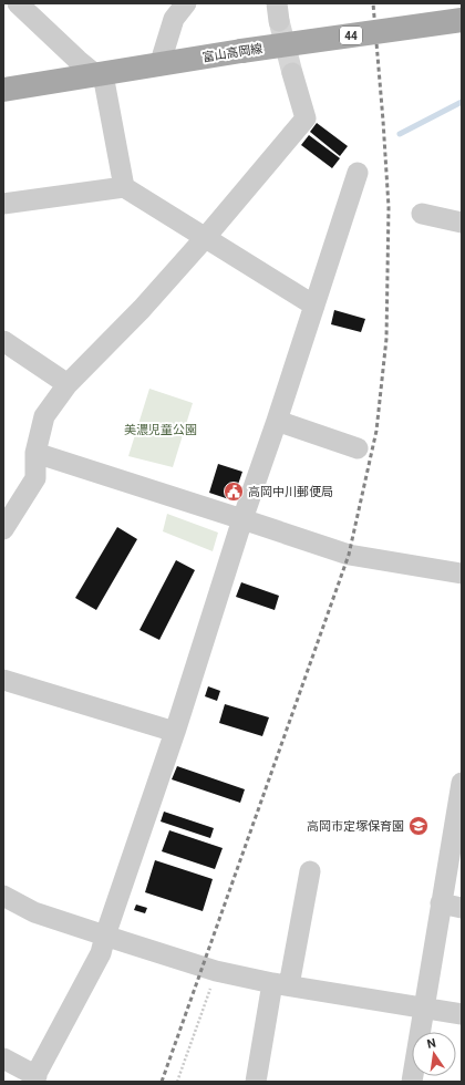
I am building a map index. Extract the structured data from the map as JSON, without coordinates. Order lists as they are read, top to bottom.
{
  "streets": {
    "main road": ["44", "富山高岡線"]
  },
  "parks": ["美濃児童公園"],
  "places": {
    "public building": ["高岡中川郵便局"],
    "school or university": ["高岡市定塚保育園"]
  },
  "north": "top"
}
